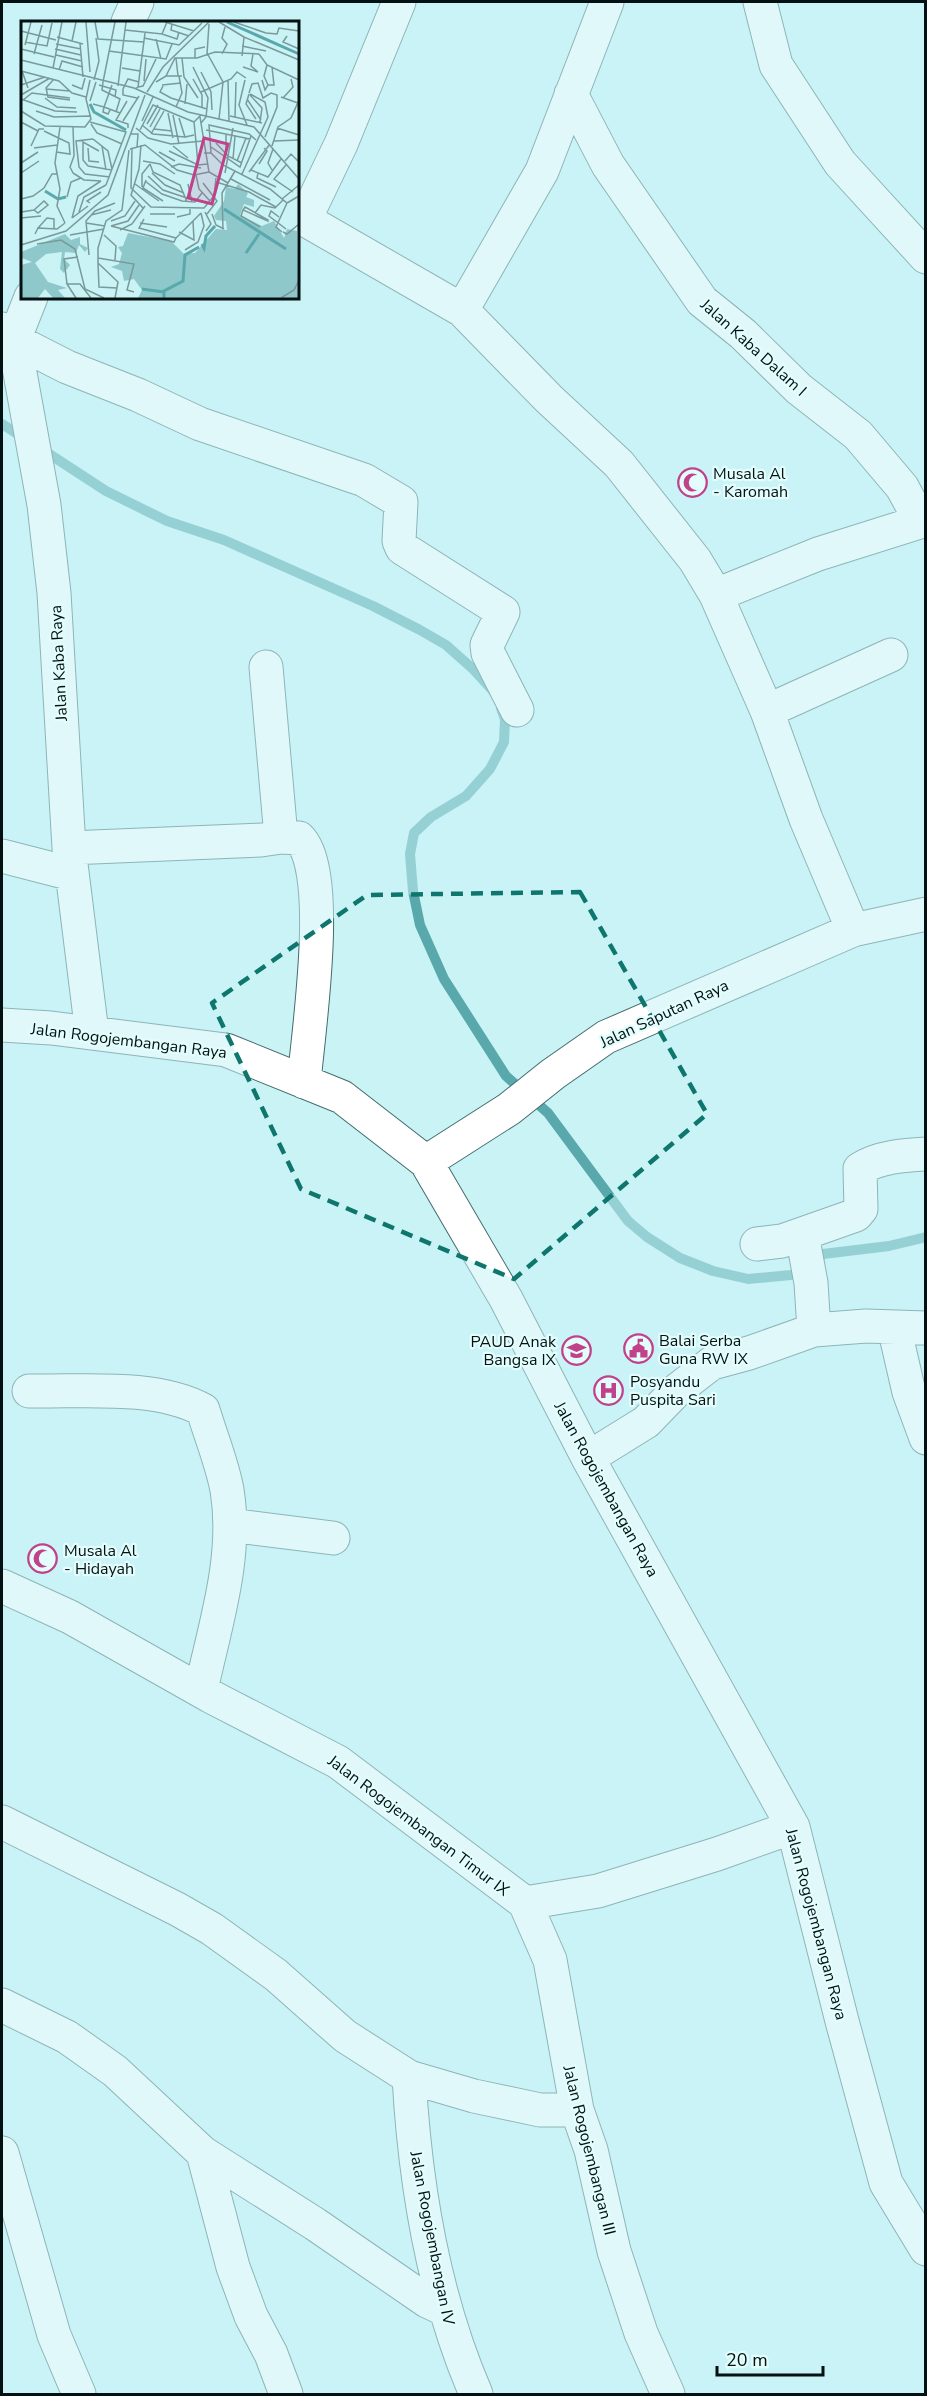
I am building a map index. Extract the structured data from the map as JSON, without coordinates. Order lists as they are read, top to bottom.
{
  "streets": {
    "street": [
      "Jalan Kaba Dalam I",
      "Jalan Kaba Raya",
      "Jalan Saputan Raya",
      "Jalan Rogojembangan Raya",
      "Jalan Rogojembangan Timur IX",
      "Jalan Rogojembangan III",
      "Jalan Rogojembangan IV"
    ]
  },
  "crossings": [
    ["Jalan Kaba Raya", "Jalan Rogojembangan Raya"],
    ["Jalan Saputan Raya", "Jalan Rogojembangan Raya"],
    ["Jalan Rogojembangan Raya", "Jalan Rogojembangan Timur IX"],
    ["Jalan Rogojembangan Timur IX", "Jalan Rogojembangan III"]
  ],
  "places": {
    "mosque": ["Musala Al - Karomah", "Musala Al - Hidayah"],
    "public building": ["Balai Serba Guna RW IX"],
    "school or university": ["PAUD Anak Bangsa IX"],
    "hospital": ["Posyandu Puspita Sari"]
  },
  "scale_bar": "20 m"
}
